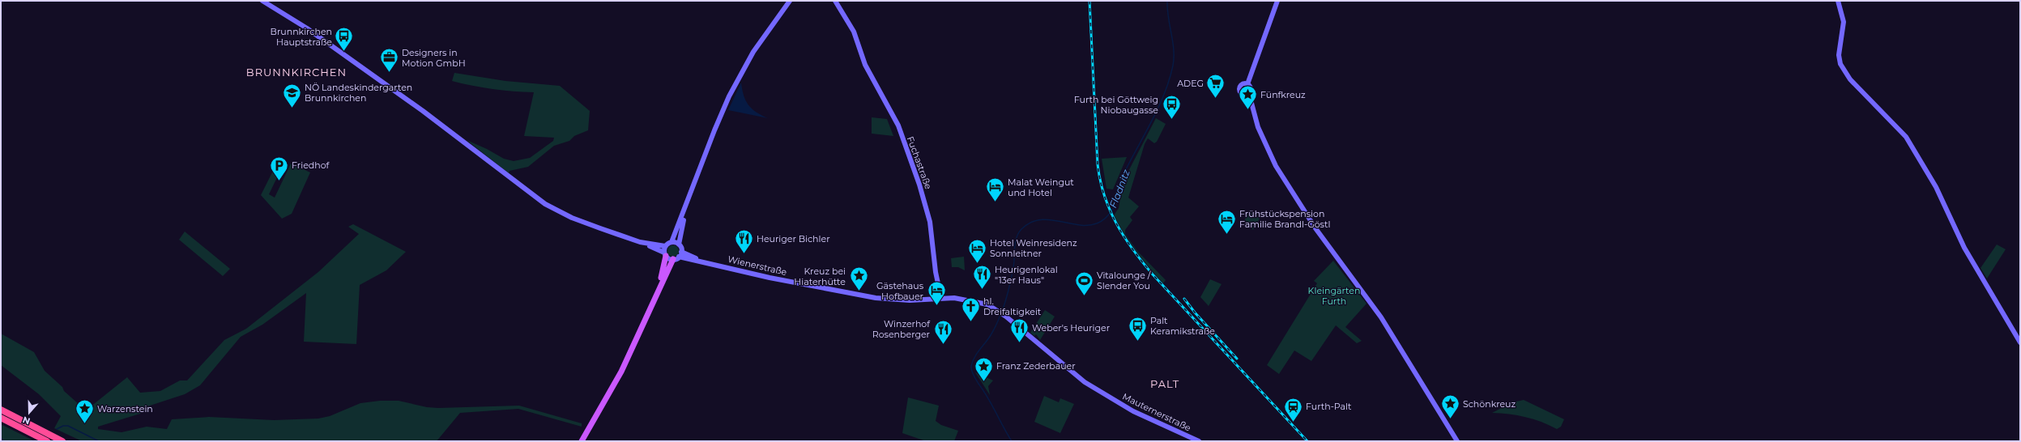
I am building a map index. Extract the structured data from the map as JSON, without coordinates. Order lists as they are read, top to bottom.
{
  "streets": {
    "street": ["Fuchastraße", "Wienerstraße", "Mauternerstraße"]
  },
  "crossings": [
    ["Fuchastraße", "Wienerstraße"],
    ["Wienerstraße", "Mauternerstraße"]
  ],
  "districts": ["BRUNNKIRCHEN", "PALT"],
  "water": ["Fladnitz"],
  "parks": ["Kleingärten Furth"],
  "places": {
    "bus stop": ["Brunnkirchen Hauptstraße", "Furth bei Göttweig Niobaugasse", "Palt Keramikstraße"],
    "office": ["Designers in Motion GmbH"],
    "supermarket": ["ADEG"],
    "school or university": ["NÖ Landeskindergarten Brunnkirchen"],
    "place": [
      "Fünfkreuz",
      "Kreuz bei Hiaterhütte",
      "Franz Zederbauer",
      "Schönkreuz",
      "Warzenstein"
    ],
    "parking": ["Friedhof"],
    "hotel": [
      "Malat Weingut und Hotel",
      "Frühstückspension Familie Brandl-Göstl",
      "Hotel Weinresidenz Sonnleitner",
      "Gästehaus Hofbauer"
    ],
    "restaurant": [
      "Heuriger Bichler",
      "Heurigenlokal \"13er Haus\"",
      "Weber's Heuriger",
      "Winzerhof Rosenberger"
    ],
    "sports": ["Vitalounge / Slender You"],
    "church": ["hl. Dreifaltigkeit"],
    "station": ["Furth-Palt"]
  },
  "north": "bottom"
}
